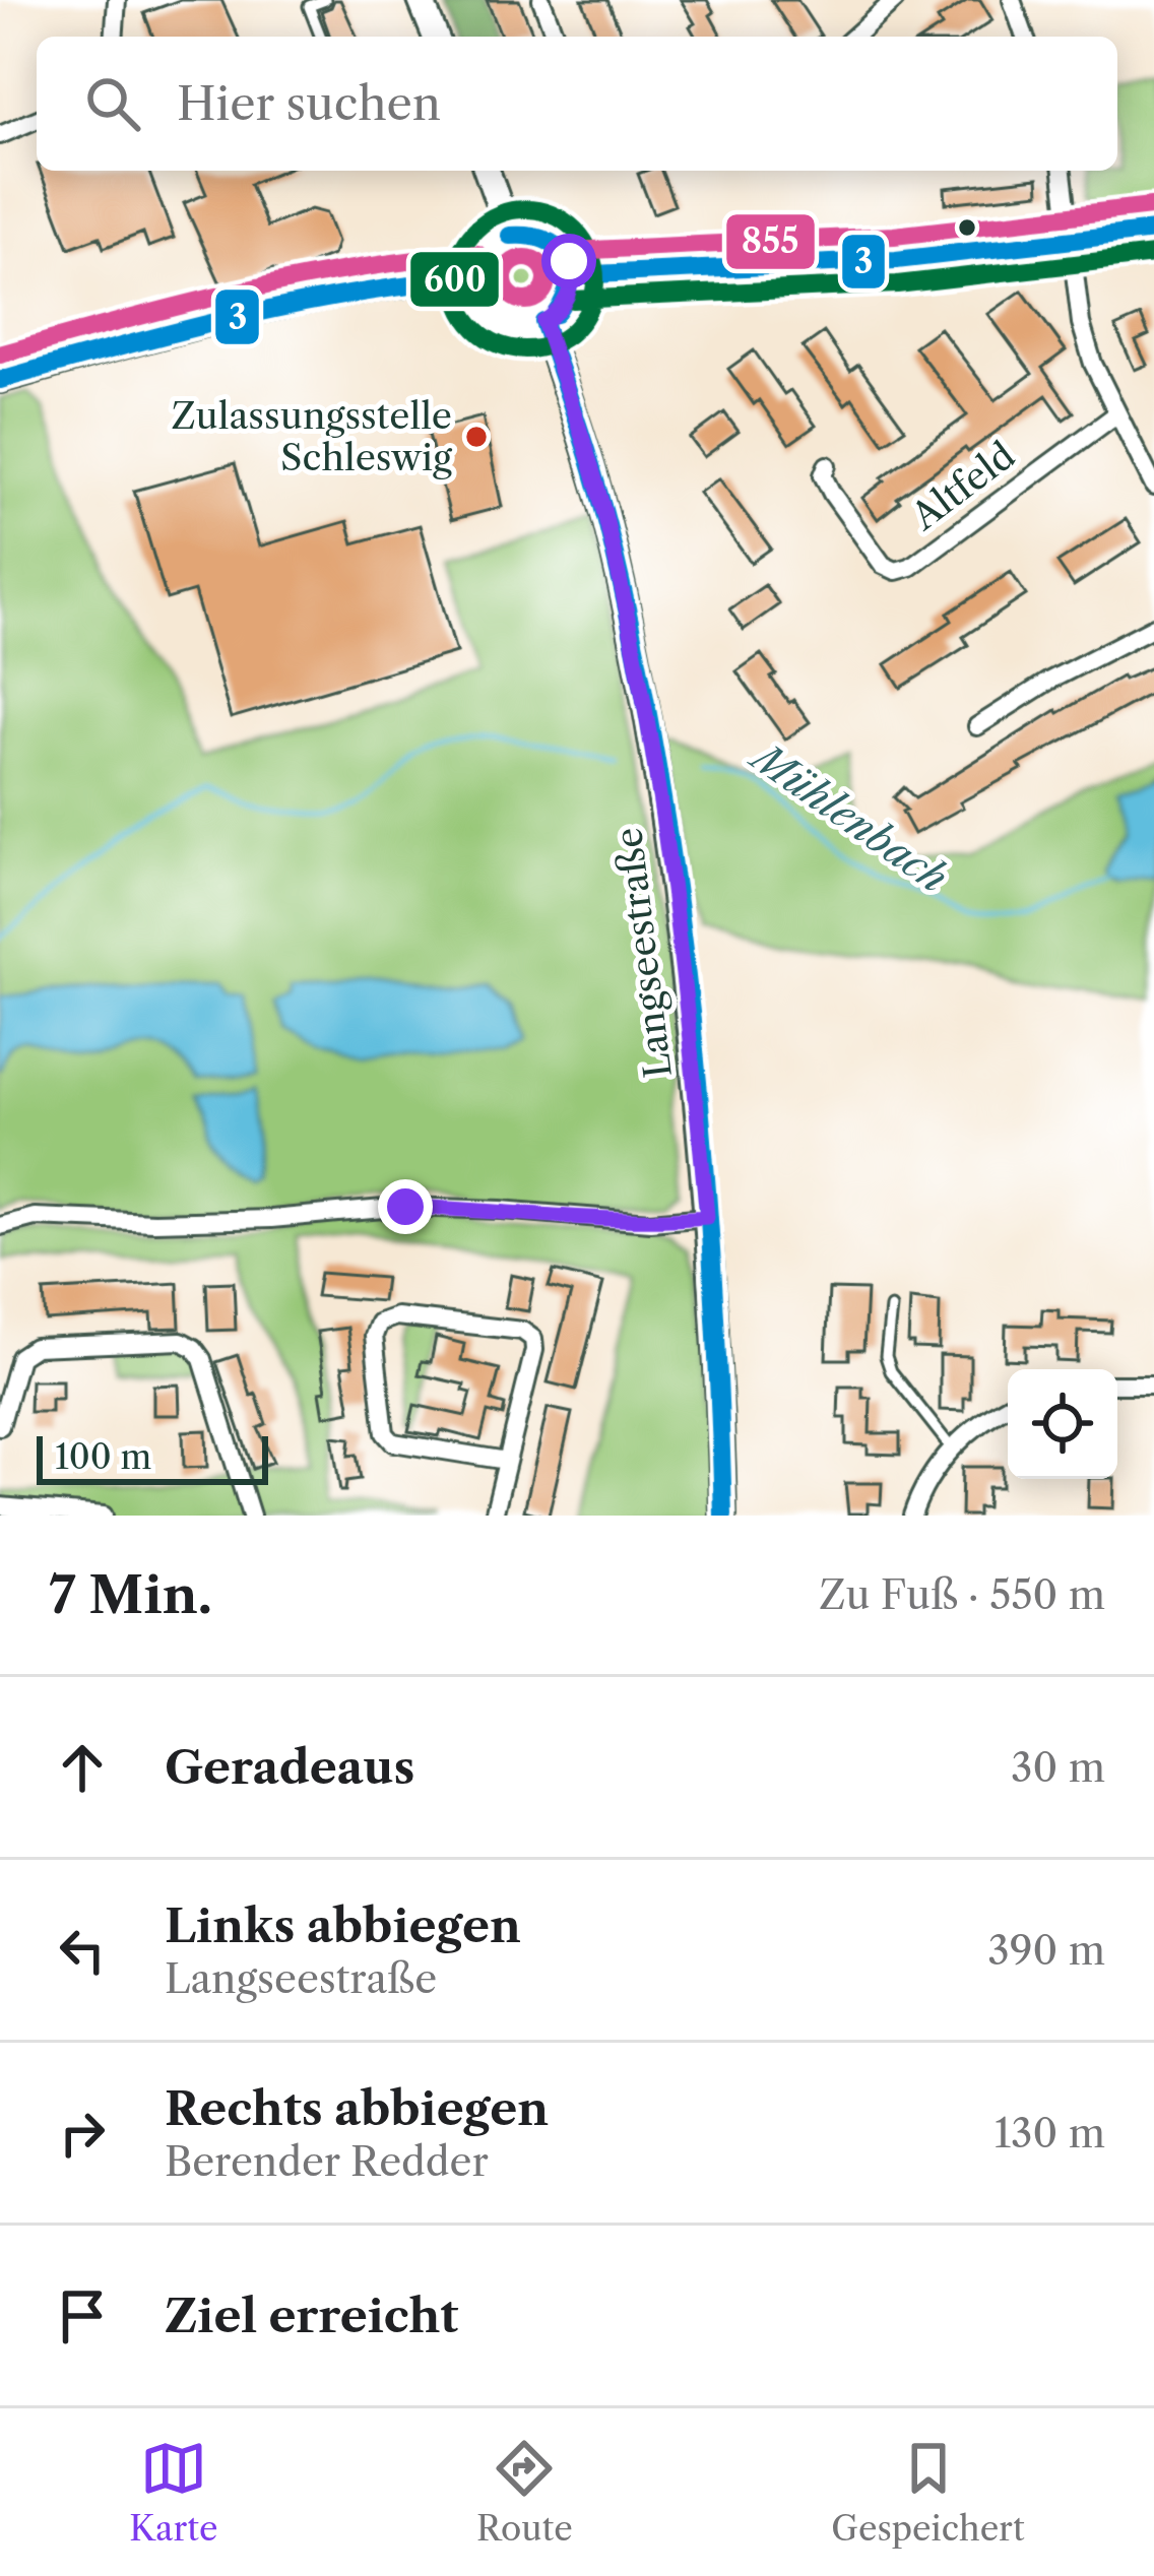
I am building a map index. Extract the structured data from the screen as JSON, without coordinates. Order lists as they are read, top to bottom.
{
  "streets": {
    "street": ["Altfeld", "Langseestraße"]
  },
  "water": ["Mühlenbach"],
  "places": ["Zulassungsstelle Schleswig"],
  "lines": ["transit line 855", "transit line 600", "transit line 3"],
  "scale_bar": "100 m",
  "page": {
    "search": "Hier suchen",
    "scale": "100 m",
    "heading": ["7 Min.", "Zu Fuß · 550 m"],
    "list": [
      ["Geradeaus", "30 m"],
      ["Links abbiegen", "Langseestraße", "390 m"],
      ["Rechts abbiegen", "Berender Redder", "130 m"],
      "Ziel erreicht"
    ],
    "nav": ["Karte", "Route", "Gespeichert"]
  }
}
